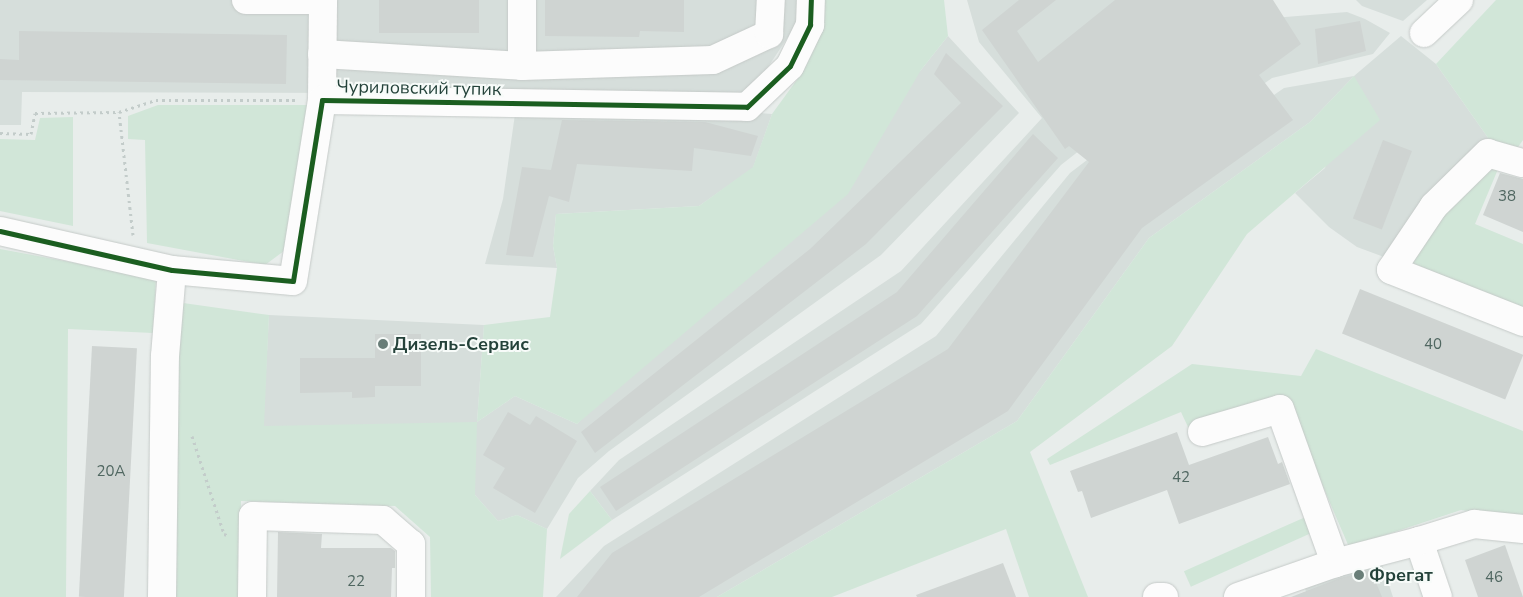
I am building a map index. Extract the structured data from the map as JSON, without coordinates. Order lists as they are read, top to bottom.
{
  "streets": {
    "street": ["Чуриловский тупик"]
  },
  "places": ["Дизель-Сервис", "Фрегат"],
  "house_numbers": [
    "38",
    "40",
    "20А",
    "42",
    "46",
    "22"
  ]
}
